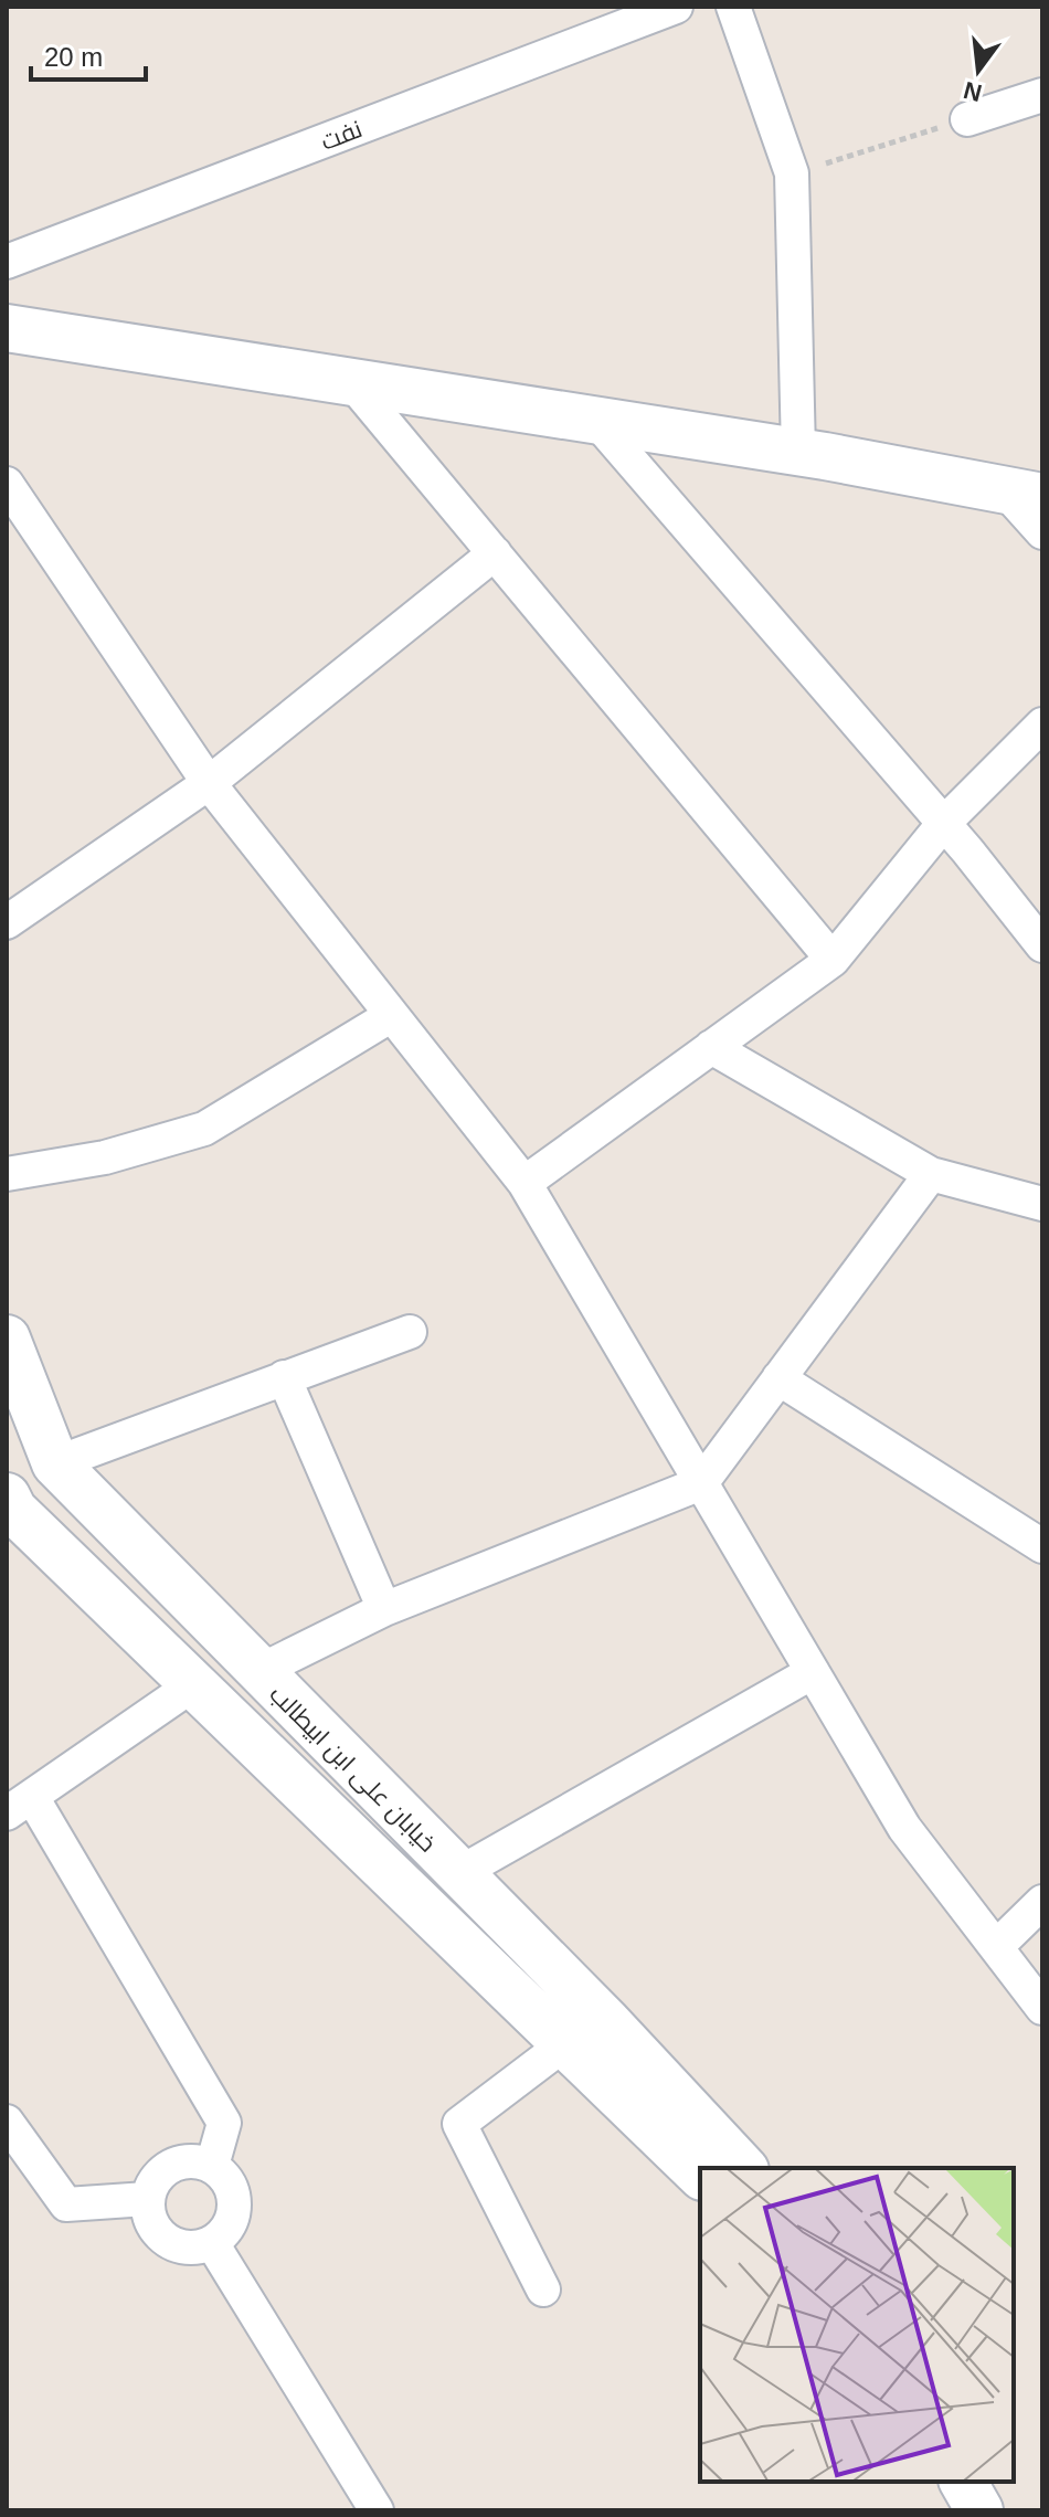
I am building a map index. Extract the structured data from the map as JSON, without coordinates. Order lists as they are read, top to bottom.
{
  "streets": {
    "street": ["نفت", "خیابان علی ابن ابیطالب"]
  },
  "scale_bar": "20 m",
  "north": "bottom"
}
